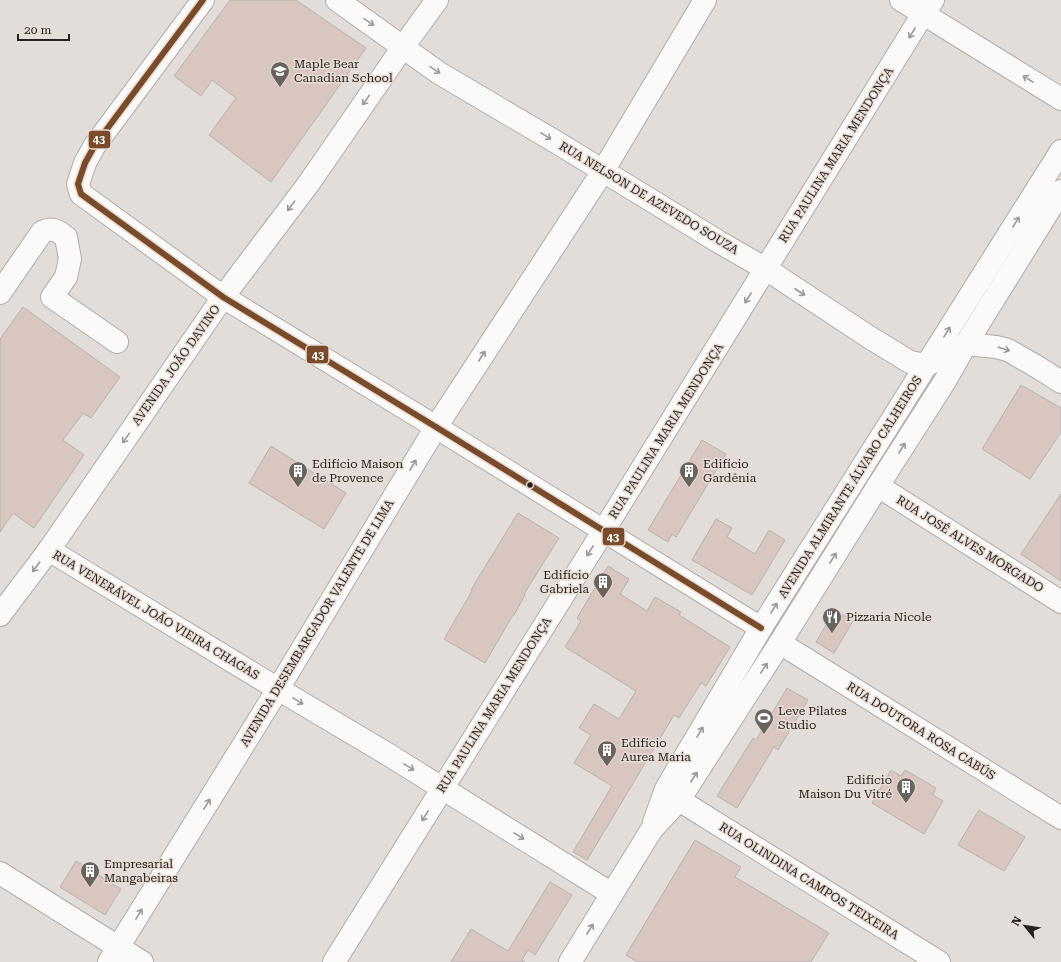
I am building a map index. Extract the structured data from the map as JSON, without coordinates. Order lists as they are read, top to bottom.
{
  "streets": {
    "street": [
      "RUA PAULINA MARIA MENDONÇA",
      "RUA NELSON DE AZEVEDO SOUZA",
      "AVENIDA JOÃO DAVINO",
      "AVENIDA ALMIRANTE ÁLVARO CALHEIROS",
      "RUA JOSÉ ALVES MORGADO",
      "RUA VENERÁVEL JOÃO VIEIRA CHAGAS",
      "AVENIDA DESEMBARGADOR VALENTE DE LIMA",
      "RUA DOUTORA ROSA CABÚS",
      "RUA OLINDINA CAMPOS TEIXEIRA"
    ]
  },
  "crossings": [
    ["RUA PAULINA MARIA MENDONÇA", "RUA NELSON DE AZEVEDO SOUZA"],
    ["RUA PAULINA MARIA MENDONÇA", "RUA VENERÁVEL JOÃO VIEIRA CHAGAS"],
    ["RUA NELSON DE AZEVEDO SOUZA", "AVENIDA JOÃO DAVINO"],
    ["RUA NELSON DE AZEVEDO SOUZA", "AVENIDA ALMIRANTE ÁLVARO CALHEIROS"],
    ["RUA NELSON DE AZEVEDO SOUZA", "AVENIDA DESEMBARGADOR VALENTE DE LIMA"],
    ["AVENIDA JOÃO DAVINO", "RUA VENERÁVEL JOÃO VIEIRA CHAGAS"],
    ["AVENIDA ALMIRANTE ÁLVARO CALHEIROS", "RUA JOSÉ ALVES MORGADO"],
    ["AVENIDA ALMIRANTE ÁLVARO CALHEIROS", "RUA VENERÁVEL JOÃO VIEIRA CHAGAS"],
    ["AVENIDA ALMIRANTE ÁLVARO CALHEIROS", "RUA DOUTORA ROSA CABÚS"],
    ["AVENIDA ALMIRANTE ÁLVARO CALHEIROS", "RUA OLINDINA CAMPOS TEIXEIRA"],
    ["RUA VENERÁVEL JOÃO VIEIRA CHAGAS", "AVENIDA DESEMBARGADOR VALENTE DE LIMA"]
  ],
  "one_way": [
    "RUA PAULINA MARIA MENDONÇA",
    "RUA NELSON DE AZEVEDO SOUZA",
    "AVENIDA JOÃO DAVINO",
    "AVENIDA ALMIRANTE ÁLVARO CALHEIROS",
    "RUA VENERÁVEL JOÃO VIEIRA CHAGAS",
    "AVENIDA DESEMBARGADOR VALENTE DE LIMA"
  ],
  "places": {
    "school or university": ["Maple Bear Canadian School"],
    "building": [
      "Edifício Maison de Provence",
      "Edifício Gardênia",
      "Edifício Gabriela",
      "Edifício Aurea Maria",
      "Edifício Maison Du Vitré",
      "Empresarial Mangabeiras"
    ],
    "restaurant": ["Pizzaria Nicole"],
    "sports": ["Leve Pilates Studio"]
  },
  "lines": ["transit line 43"],
  "scale_bar": "20 m",
  "north": "top left"
}
